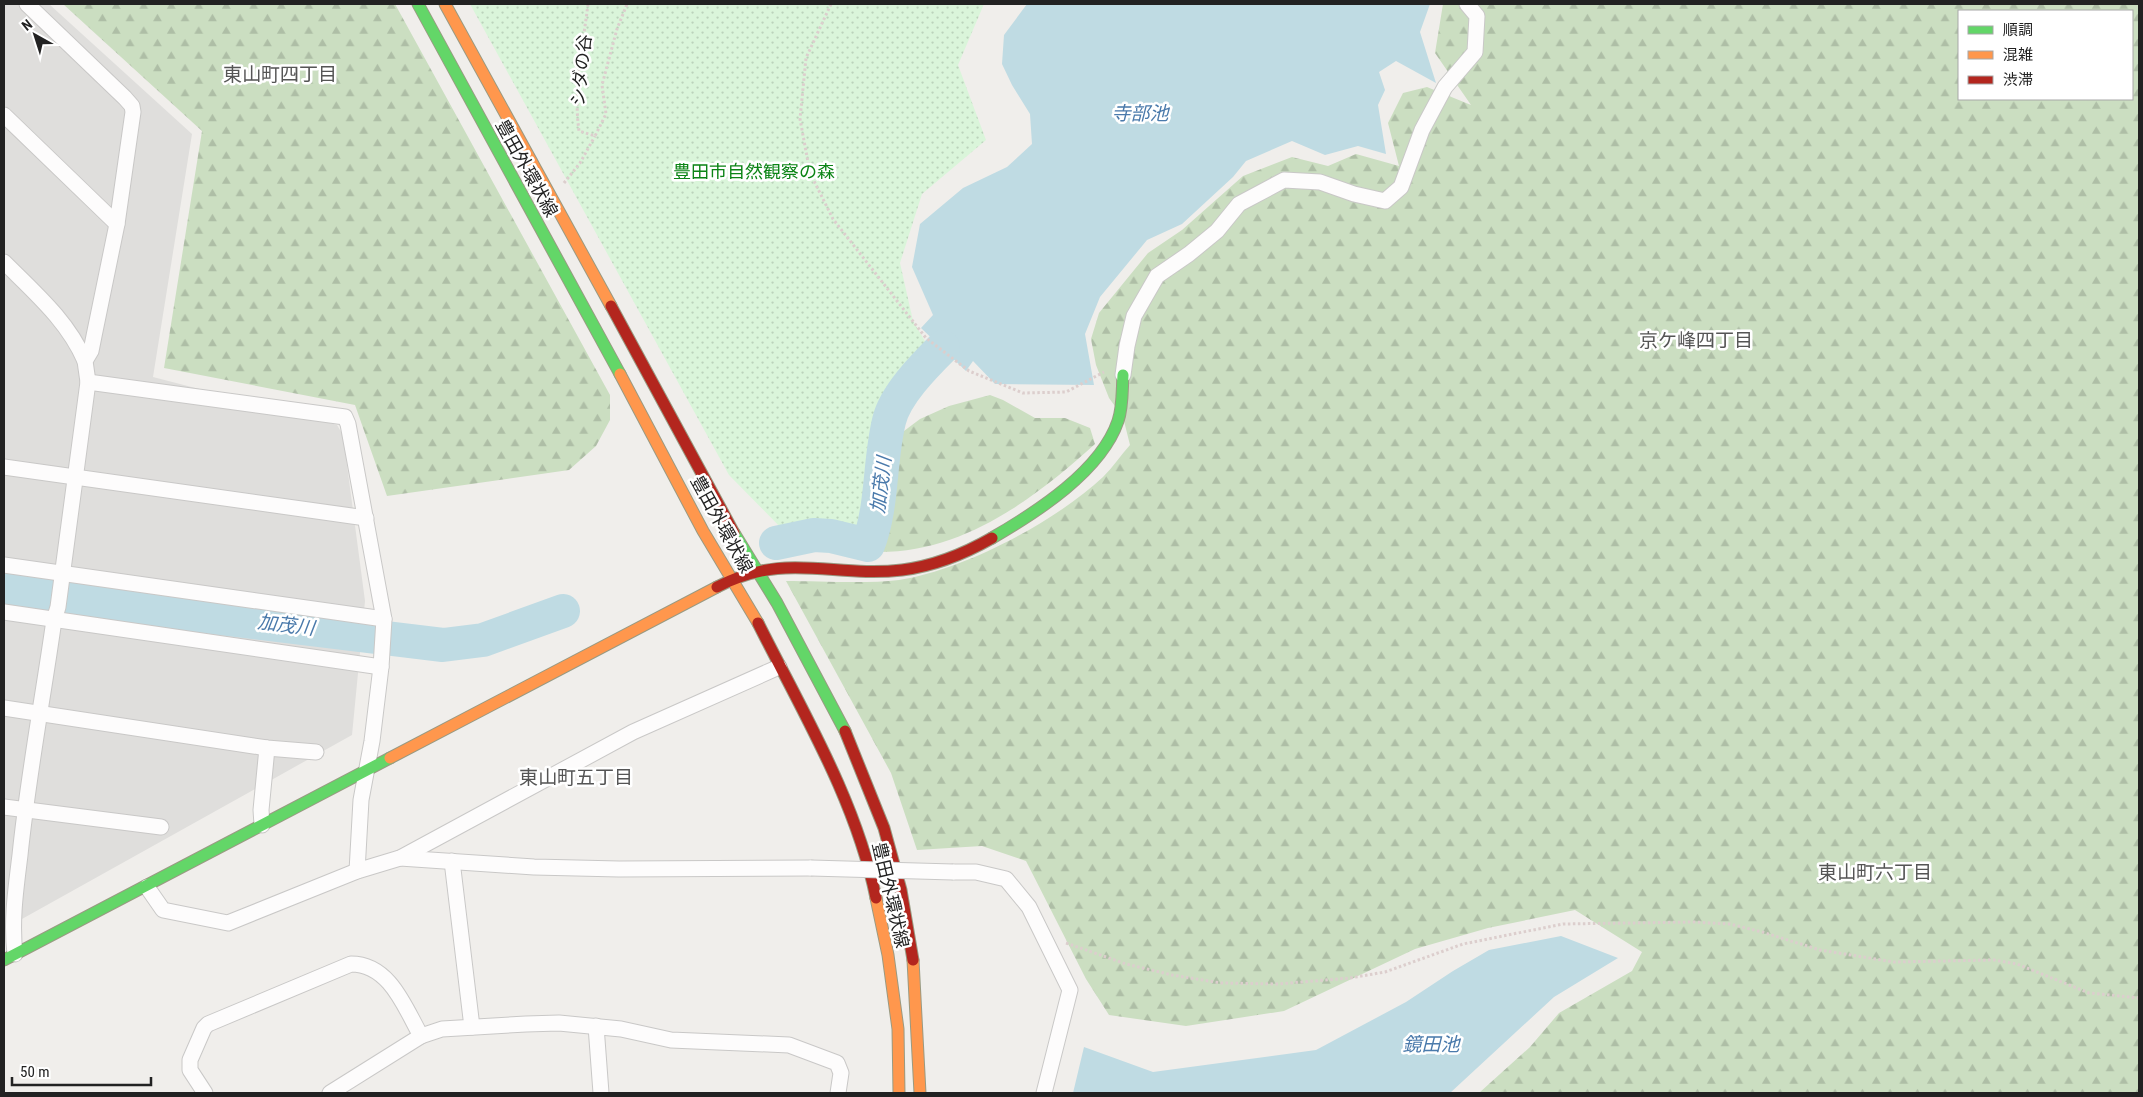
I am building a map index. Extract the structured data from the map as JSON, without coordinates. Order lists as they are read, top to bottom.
{
  "streets": {
    "street": ["豊田外環状線"],
    "path": ["シダの谷"]
  },
  "districts": [
    "東山町四丁目",
    "京ケ峰四丁目",
    "東山町五丁目",
    "東山町六丁目"
  ],
  "water": ["寺部池", "加茂川", "鏡田池"],
  "parks": ["豊田市自然観察の森"],
  "legend": ["順調", "混雑", "渋滞"],
  "scale_bar": "50 m",
  "north": "top left"
}
